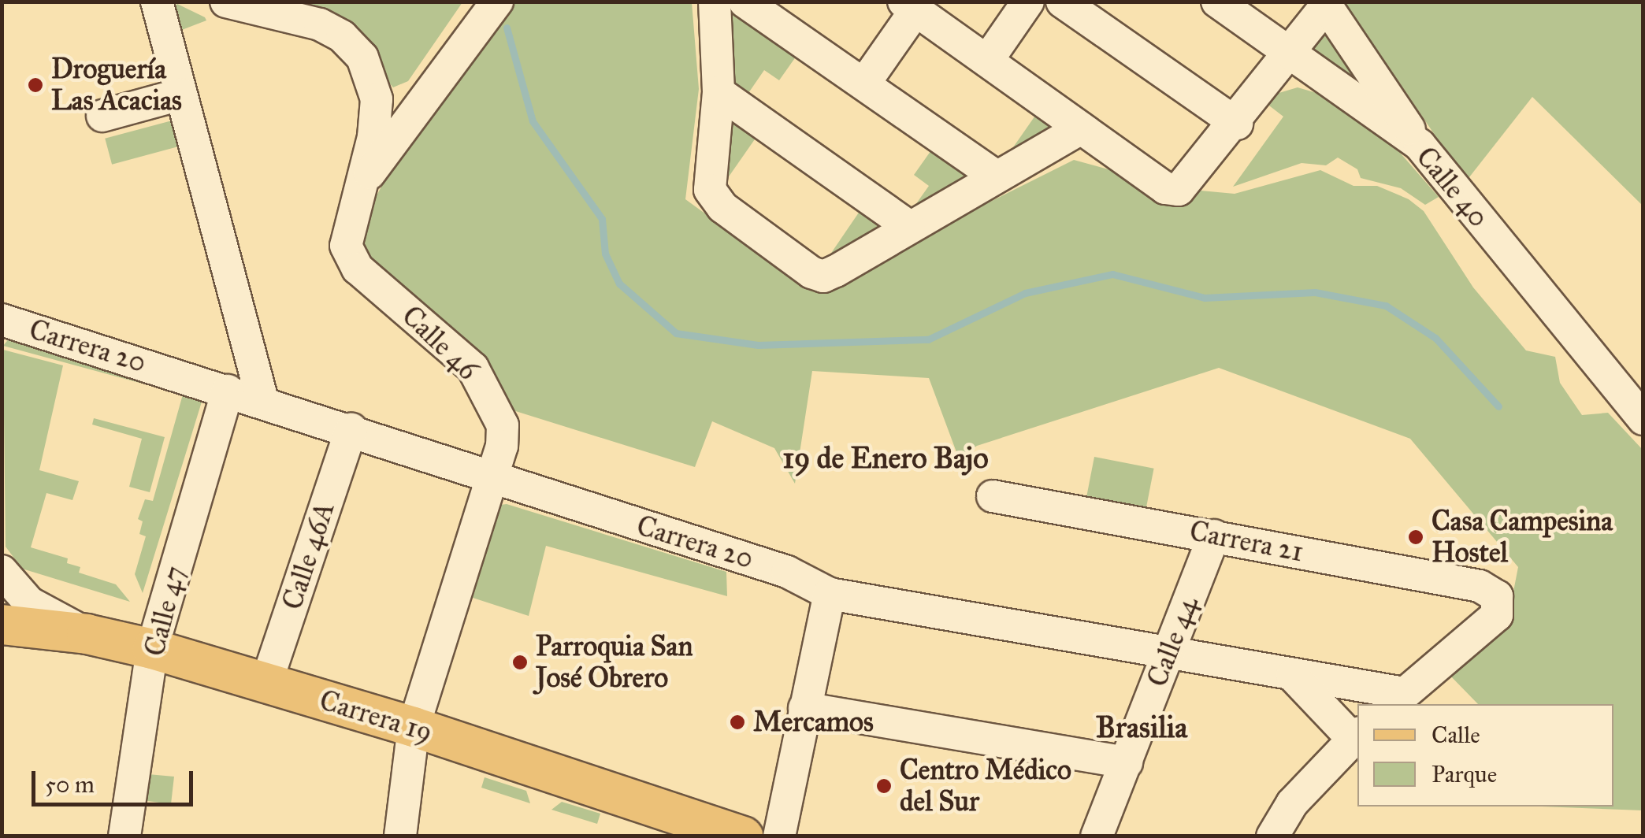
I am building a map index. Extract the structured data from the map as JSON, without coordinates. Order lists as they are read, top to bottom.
{
  "streets": {
    "main road": ["Carrera 19"],
    "street": [
      "Calle 40",
      "Calle 46",
      "Carrera 20",
      "Carrera 21",
      "Calle 46A",
      "Calle 47",
      "Calle 44"
    ]
  },
  "crossings": [
    ["Calle 46", "Carrera 20"],
    ["Calle 46", "Carrera 19"],
    ["Carrera 20", "Carrera 21"],
    ["Carrera 20", "Calle 46A"],
    ["Carrera 20", "Calle 47"],
    ["Carrera 20", "Calle 44"],
    ["Carrera 21", "Calle 44"],
    ["Calle 46A", "Carrera 19"],
    ["Calle 47", "Carrera 19"]
  ],
  "districts": ["19 de Enero Bajo", "Brasilia"],
  "places": [
    "Droguería Las Acacias",
    "Casa Campesina Hostel",
    "Parroquia San José Obrero",
    "Mercamos",
    "Centro Médico del Sur"
  ],
  "legend": ["Calle", "Parque"],
  "scale_bar": "50 m"
}
